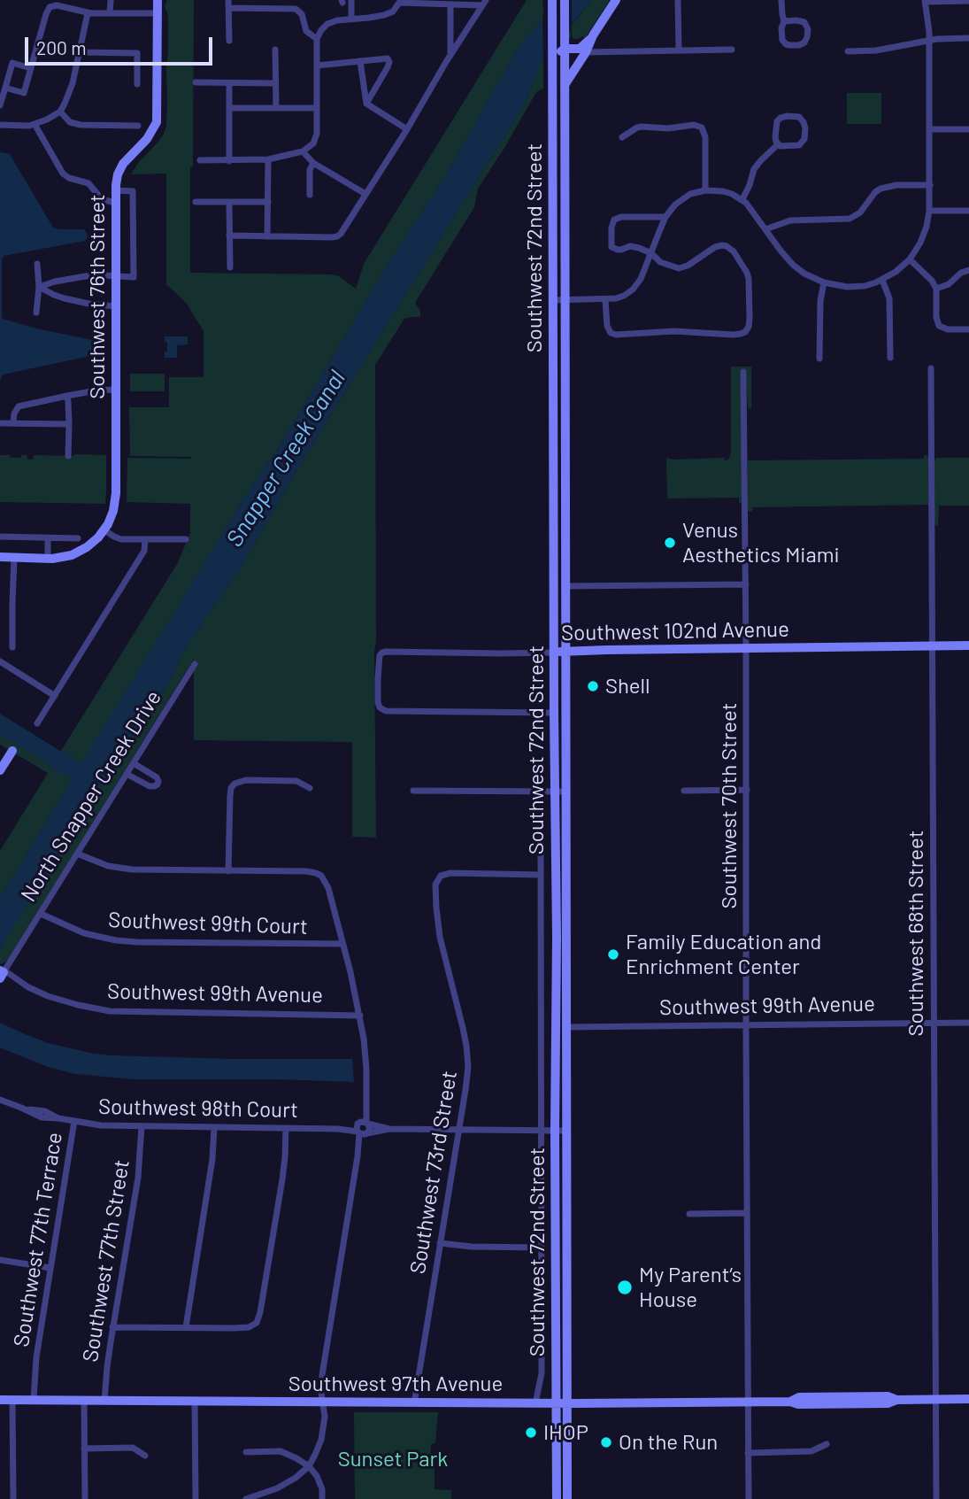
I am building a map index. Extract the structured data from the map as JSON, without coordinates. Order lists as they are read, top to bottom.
{
  "streets": {
    "main road": [
      "Southwest 72nd Street",
      "Southwest 76th Street",
      "Southwest 102nd Avenue",
      "Southwest 97th Avenue"
    ],
    "street": [
      "North Snapper Creek Drive",
      "Southwest 70th Street",
      "Southwest 99th Court",
      "Southwest 68th Street",
      "Southwest 99th Avenue",
      "Southwest 98th Court",
      "Southwest 73rd Street",
      "Southwest 77th Terrace",
      "Southwest 77th Street"
    ]
  },
  "crossings": [
    ["Southwest 72nd Street", "Southwest 102nd Avenue"],
    ["Southwest 72nd Street", "Southwest 99th Avenue"],
    ["Southwest 72nd Street", "Southwest 98th Court"],
    ["Southwest 72nd Street", "Southwest 73rd Street"],
    ["Southwest 72nd Street", "Southwest 97th Avenue"],
    ["Southwest 102nd Avenue", "Southwest 70th Street"],
    ["Southwest 102nd Avenue", "Southwest 68th Street"],
    ["North Snapper Creek Drive", "Southwest 99th Court"],
    ["North Snapper Creek Drive", "Southwest 99th Avenue"],
    ["Southwest 70th Street", "Southwest 99th Avenue"],
    ["Southwest 70th Street", "Southwest 97th Avenue"],
    ["Southwest 68th Street", "Southwest 99th Avenue"],
    ["Southwest 68th Street", "Southwest 97th Avenue"],
    ["Southwest 98th Court", "Southwest 73rd Street"],
    ["Southwest 98th Court", "Southwest 77th Terrace"],
    ["Southwest 98th Court", "Southwest 77th Street"],
    ["Southwest 73rd Street", "Southwest 97th Avenue"],
    ["Southwest 77th Terrace", "Southwest 97th Avenue"],
    ["Southwest 77th Street", "Southwest 97th Avenue"]
  ],
  "water": ["Snapper Creek Canal"],
  "parks": ["Sunset Park"],
  "places": [
    "Venus Aesthetics Miami",
    "Shell",
    "Family Education and Enrichment Center",
    "My Parent’s House",
    "IHOP",
    "On the Run"
  ],
  "scale_bar": "200 m"
}
